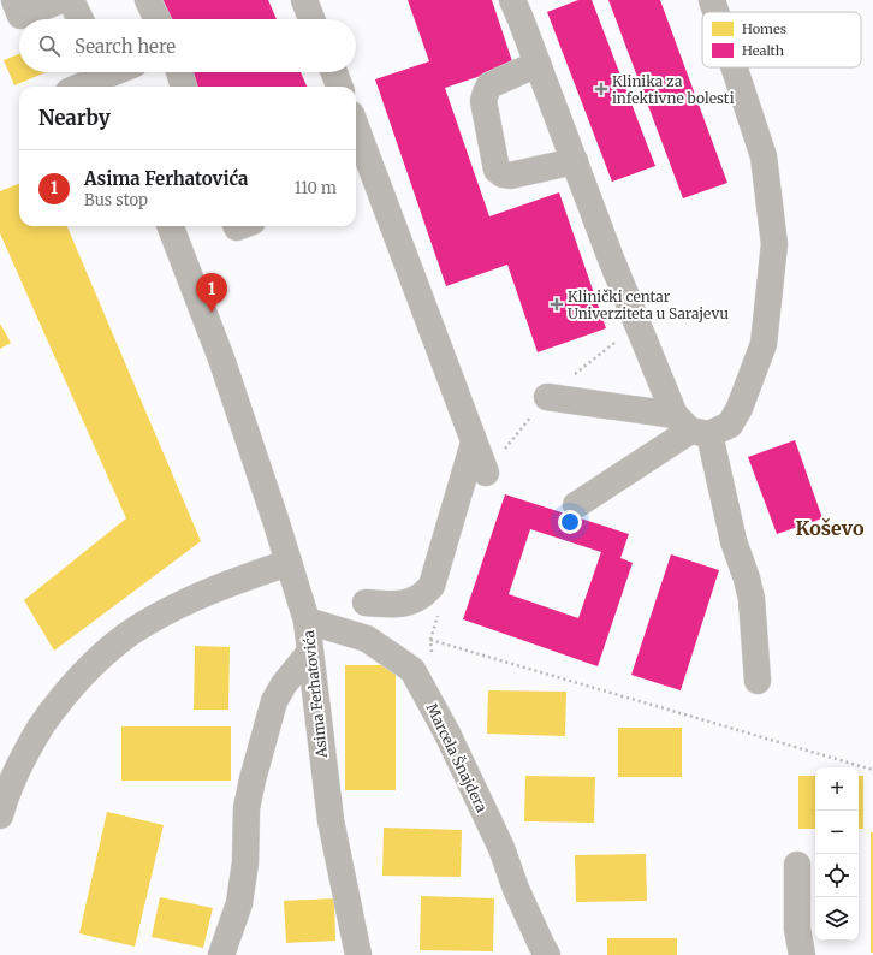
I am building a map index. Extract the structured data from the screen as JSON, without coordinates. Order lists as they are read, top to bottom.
{
  "streets": {
    "street": ["Asima Ferhatovića", "Marcela Šnajdera"]
  },
  "crossings": [
    ["Asima Ferhatovića", "Marcela Šnajdera"]
  ],
  "districts": ["Koševo"],
  "places": {
    "health": ["Klinika za infektivne bolesti", "Klinički centar Univerziteta u Sarajevu"]
  },
  "legend": ["Homes", "Health"],
  "page": {
    "search": "Search here",
    "heading": "Nearby",
    "list": [
      {
        "mark": "1",
        "name": "Asima Ferhatovića",
        "note": "Bus stop",
        "value": "110 m"
      }
    ],
    "pins": "1",
    "map_buttons": ["+", "−"]
  }
}
